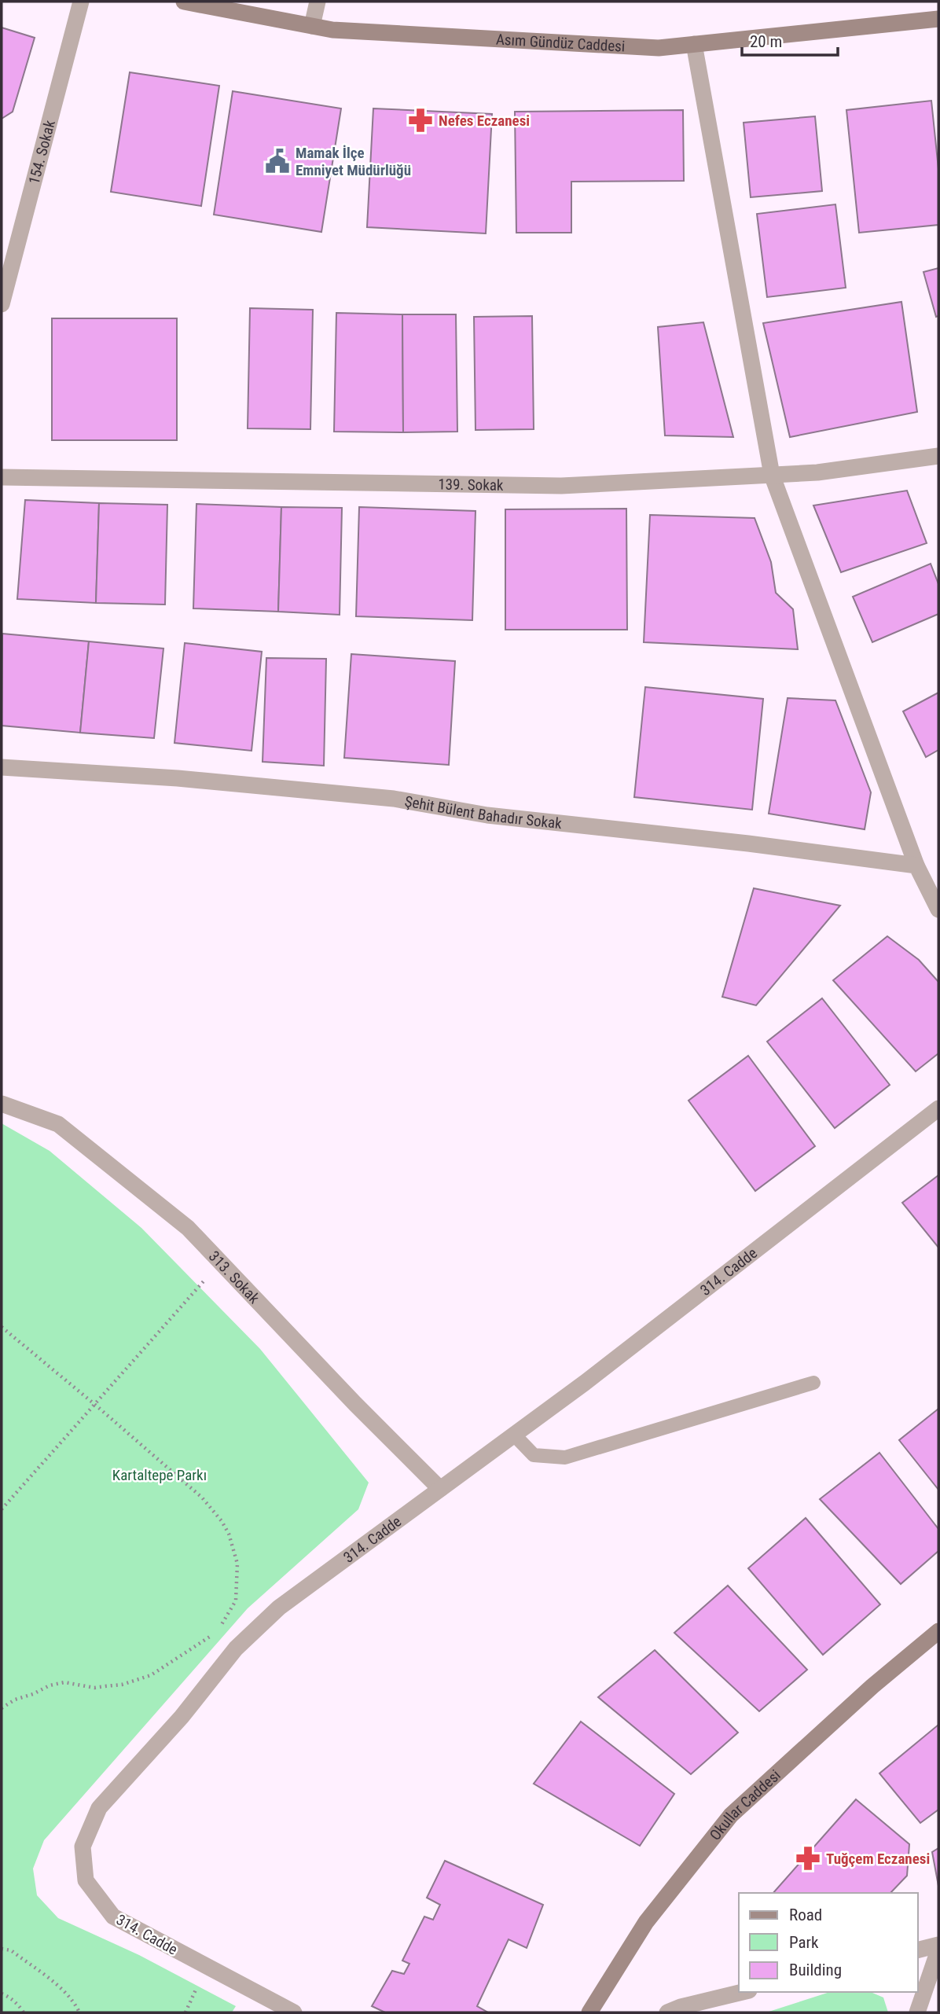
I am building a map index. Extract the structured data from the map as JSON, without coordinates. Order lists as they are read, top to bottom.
{
  "streets": {
    "street": [
      "Asım Gündüz Caddesi",
      "154. Sokak",
      "139. Sokak",
      "Şehit Bülent Bahadır Sokak",
      "314. Cadde",
      "313. Sokak",
      "Okullar Caddesi"
    ]
  },
  "crossings": [
    ["314. Cadde", "313. Sokak"]
  ],
  "parks": ["Kartaltepe Parkı"],
  "places": {
    "pharmacy": ["Nefes Eczanesi", "Tuğçem Eczanesi"],
    "public building": ["Mamak İlçe Emniyet Müdürlüğü"]
  },
  "legend": ["Road", "Park", "Building"],
  "scale_bar": "20 m"
}
